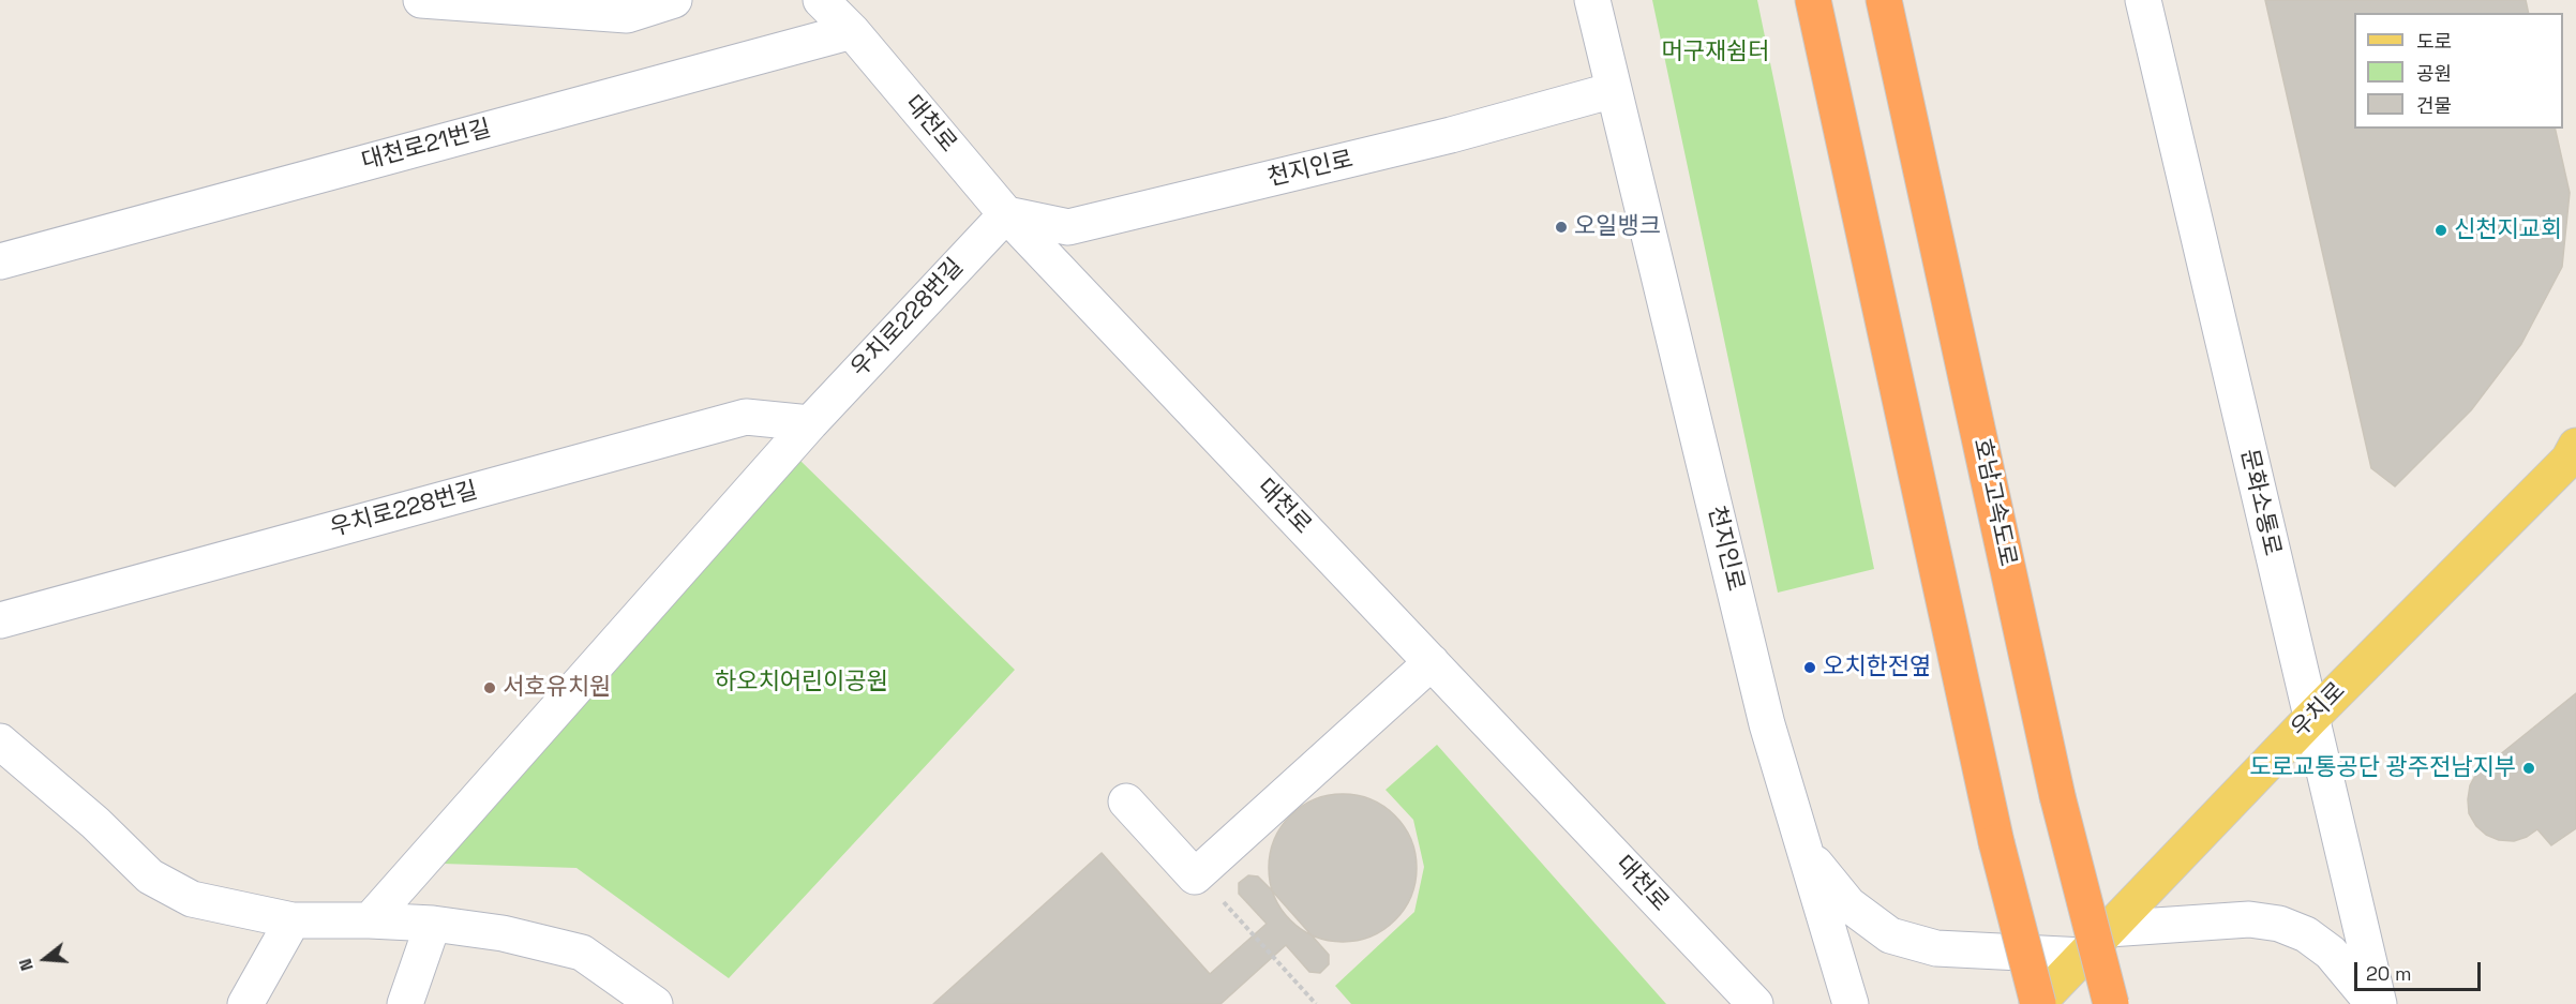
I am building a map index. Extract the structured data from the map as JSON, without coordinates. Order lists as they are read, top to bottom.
{
  "streets": {
    "highway": ["호남고속도로"],
    "main road": ["우치로"],
    "street": [
      "대천로",
      "대천로21번길",
      "천지인로",
      "우치로228번길",
      "문화소통로"
    ]
  },
  "crossings": [
    ["대천로", "대천로21번길"],
    ["대천로", "천지인로"],
    ["대천로", "우치로228번길"],
    ["천지인로", "우치로228번길"],
    ["문화소통로", "우치로"]
  ],
  "parks": ["머구재쉼터", "하오치어린이공원"],
  "places": [
    "오일뱅크",
    "신천지교회",
    "오치한전옆",
    "서호유치원",
    "도로교통공단 광주전남지부"
  ],
  "legend": ["도로", "공원", "건물"],
  "scale_bar": "20 m",
  "north": "left"
}
